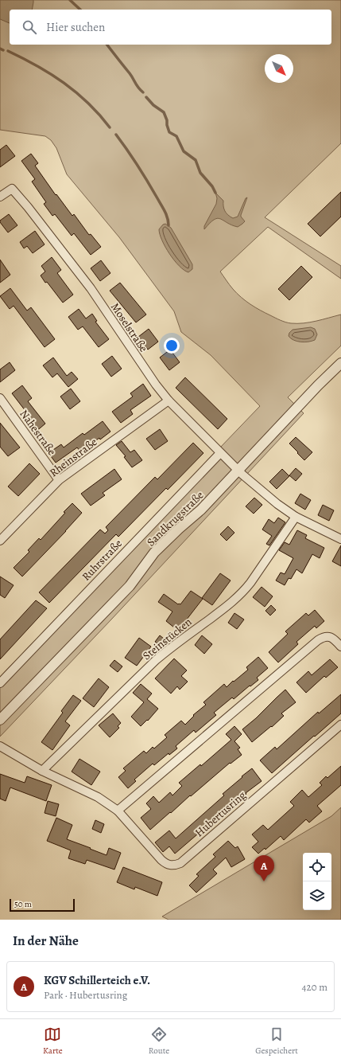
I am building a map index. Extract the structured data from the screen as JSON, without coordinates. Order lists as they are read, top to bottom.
{
  "streets": {
    "street": [
      "Moselstraße",
      "Nahestraße",
      "Rheinstraße",
      "Sandkrugstraße",
      "Ruhrstraße",
      "Steinstücken",
      "Hubertusring"
    ]
  },
  "crossings": [
    ["Moselstraße", "Rheinstraße"],
    ["Moselstraße", "Sandkrugstraße"],
    ["Moselstraße", "Ruhrstraße"],
    ["Moselstraße", "Steinstücken"],
    ["Nahestraße", "Rheinstraße"],
    ["Steinstücken", "Hubertusring"]
  ],
  "scale_bar": "50 m",
  "north": "bottom right",
  "page": {
    "search": "Hier suchen",
    "pins": "A",
    "scale": "50 m",
    "heading": "In der Nähe",
    "list": [
      {
        "mark": "A",
        "name": "KGV Schillerteich e.V.",
        "note": "Park · Hubertusring",
        "value": "420 m"
      }
    ],
    "nav": ["Karte", "Route", "Gespeichert"]
  }
}
